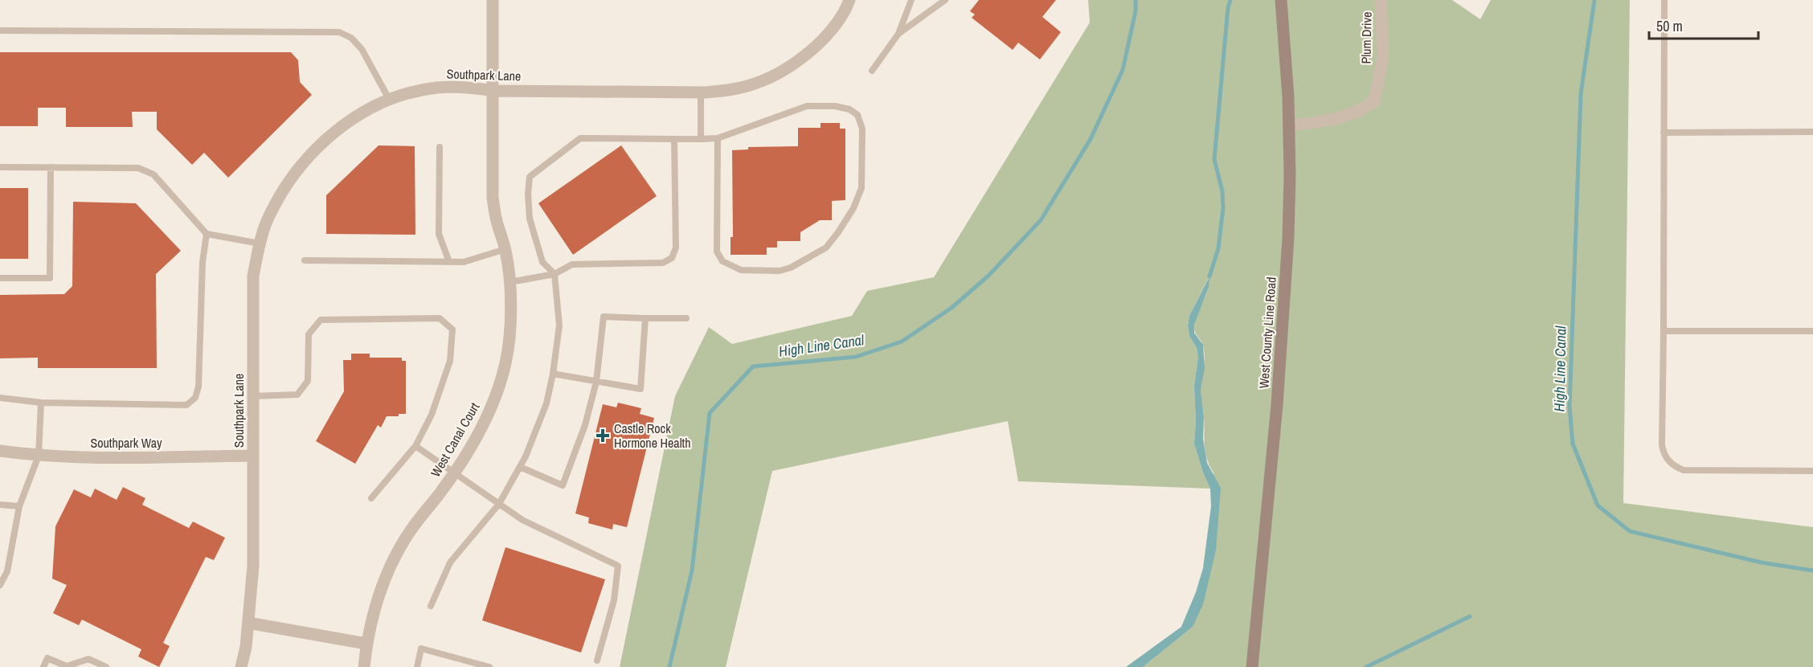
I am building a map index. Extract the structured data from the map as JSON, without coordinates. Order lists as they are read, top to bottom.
{
  "streets": {
    "main road": ["West County Line Road"],
    "street": [
      "Plum Drive",
      "Southpark Lane",
      "West Canal Court",
      "Southpark Way"
    ]
  },
  "crossings": [
    ["Plum Drive", "West County Line Road"],
    ["Southpark Lane", "West Canal Court"],
    ["Southpark Lane", "Southpark Way"]
  ],
  "water": ["High Line Canal"],
  "places": {
    "health": ["Castle Rock Hormone Health"]
  },
  "scale_bar": "50 m"
}
